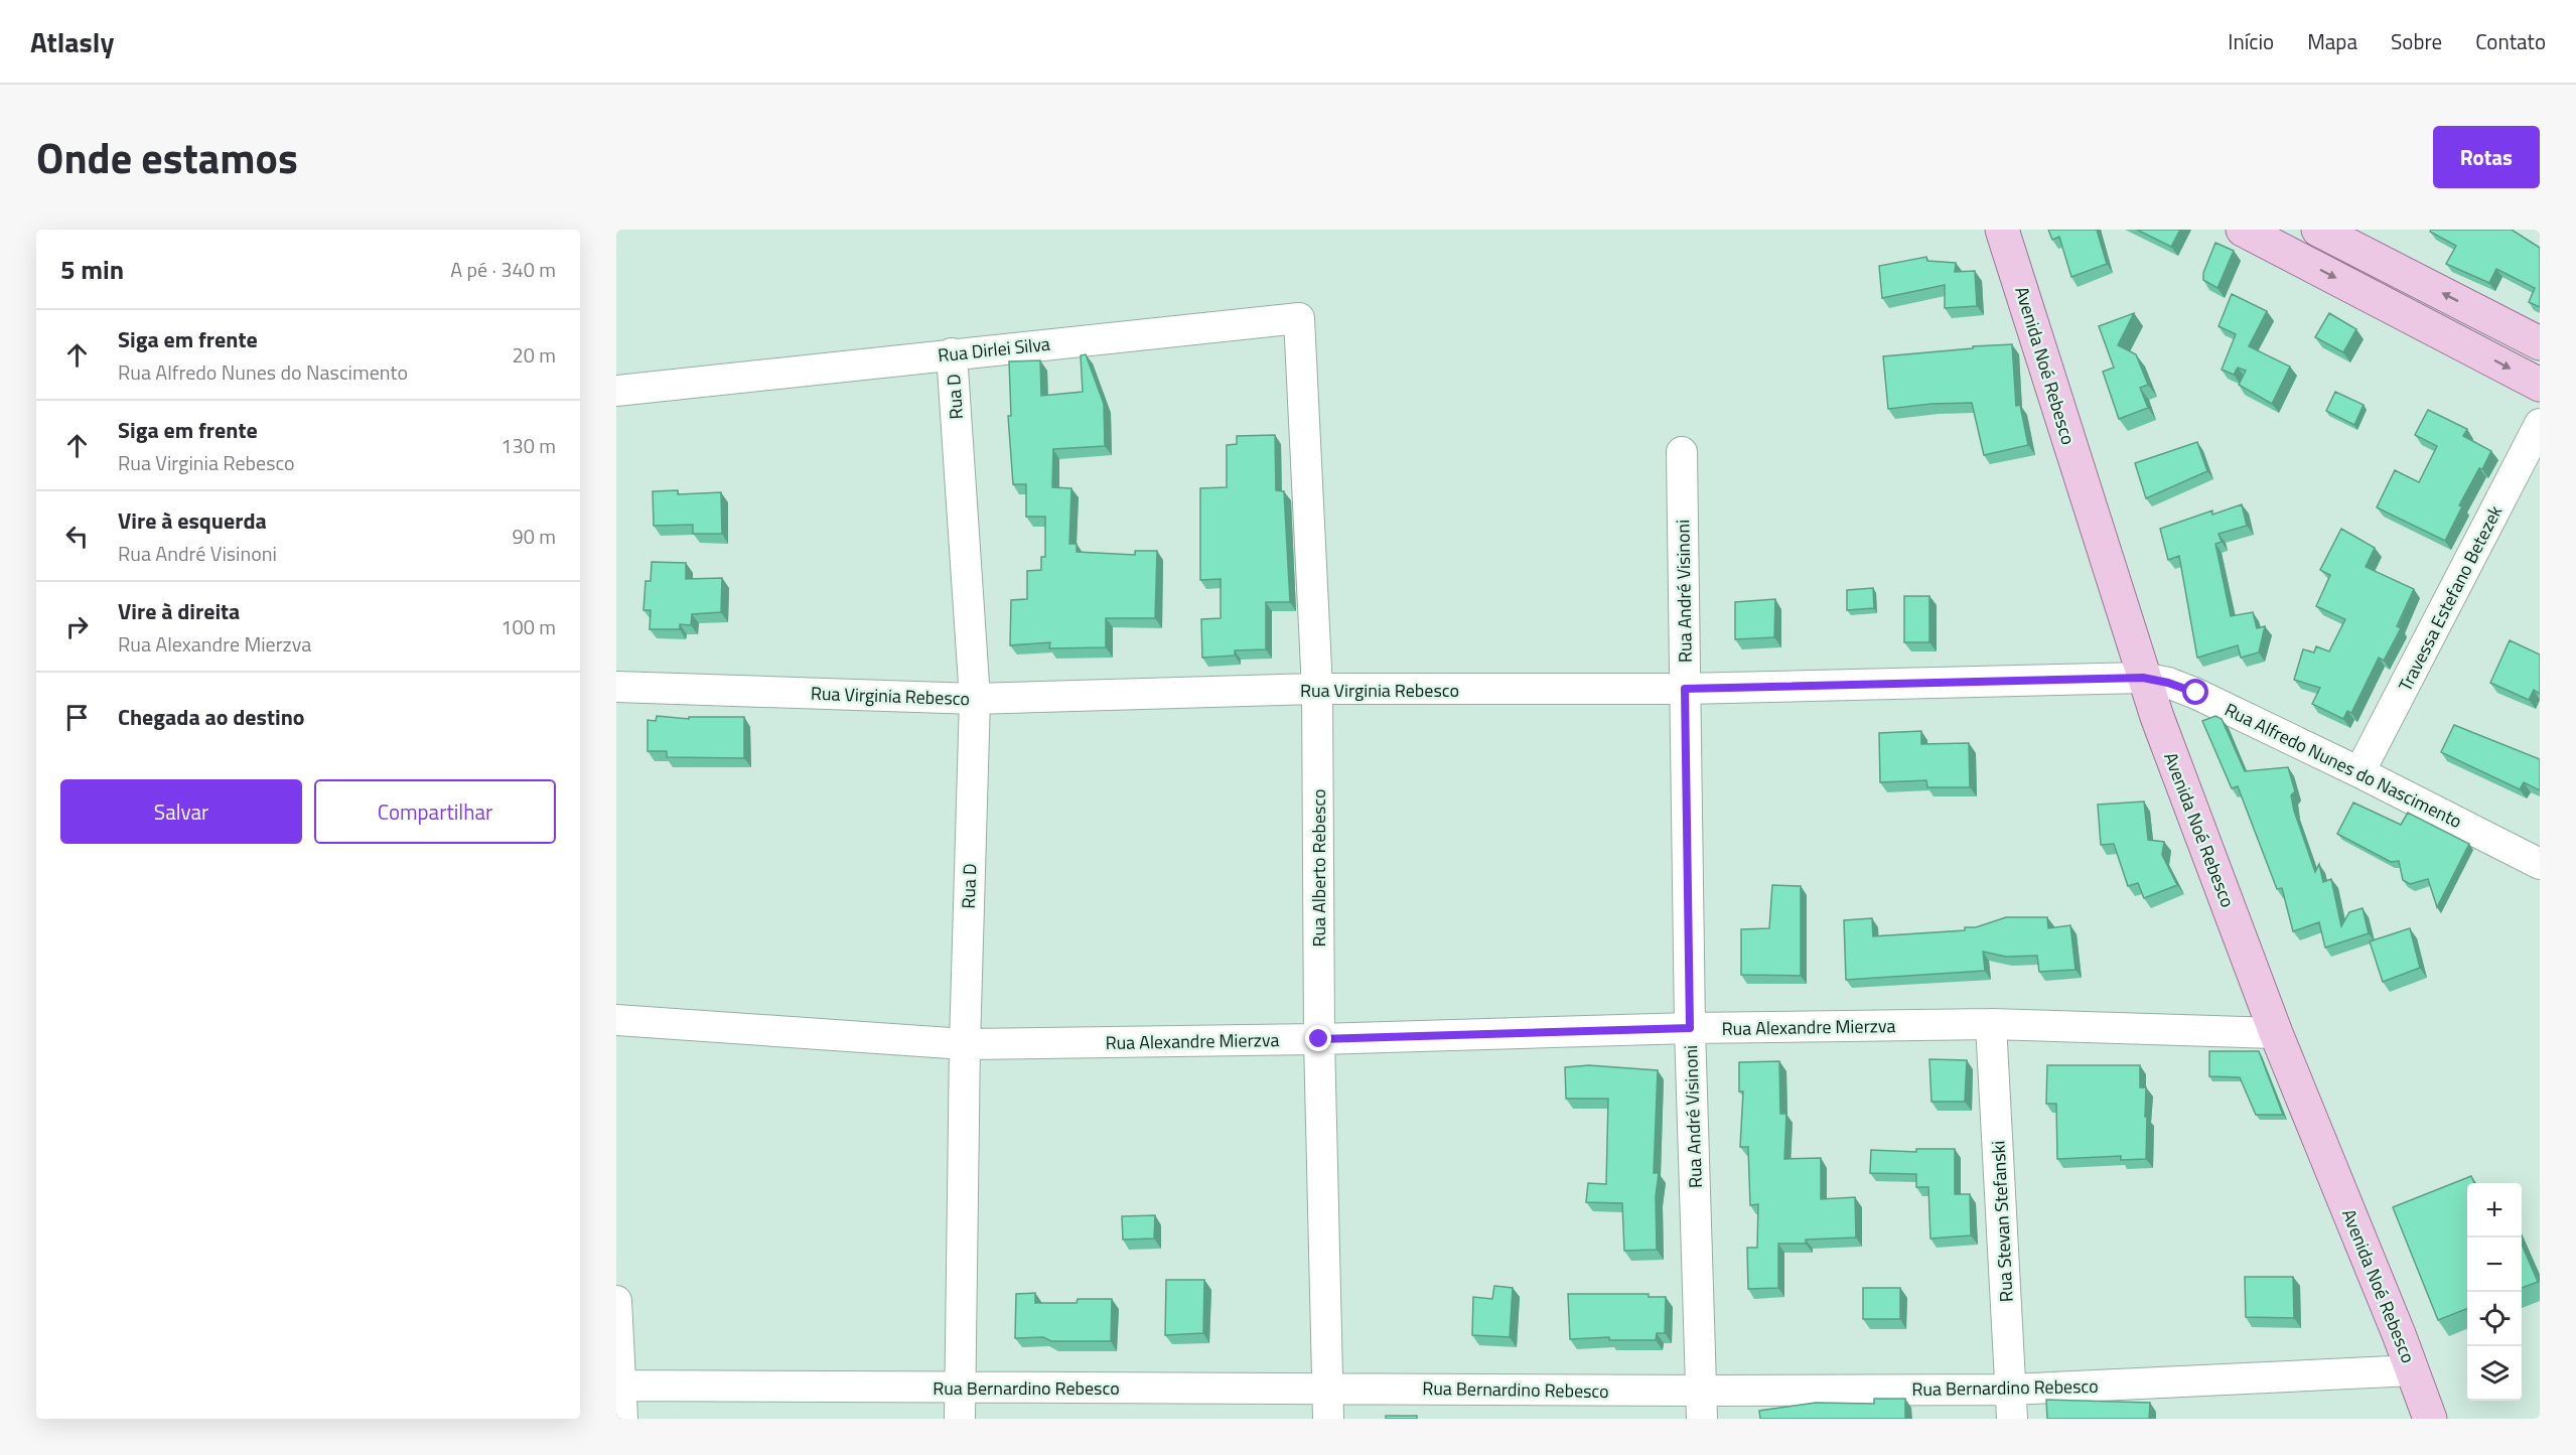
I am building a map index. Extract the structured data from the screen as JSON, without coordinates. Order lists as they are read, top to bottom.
{
  "streets": {
    "main road": ["Avenida Noé Rebesco"],
    "street": [
      "Rua Dirlei Silva",
      "Rua D",
      "Rua André Visinoni",
      "Travessa Estefano Betezek",
      "Rua Virginia Rebesco",
      "Rua Alfredo Nunes do Nascimento",
      "Rua Alberto Rebesco",
      "Rua Alexandre Mierzva",
      "Rua Stevan Stefanski",
      "Rua Bernardino Rebesco"
    ]
  },
  "crossings": [
    ["Rua Dirlei Silva", "Rua D"],
    ["Rua Dirlei Silva", "Rua Alberto Rebesco"],
    ["Avenida Noé Rebesco", "Rua Virginia Rebesco"],
    ["Avenida Noé Rebesco", "Rua Alfredo Nunes do Nascimento"],
    ["Avenida Noé Rebesco", "Rua Alexandre Mierzva"],
    ["Avenida Noé Rebesco", "Rua Bernardino Rebesco"],
    ["Rua D", "Rua Virginia Rebesco"],
    ["Rua D", "Rua Alexandre Mierzva"],
    ["Rua D", "Rua Bernardino Rebesco"],
    ["Rua André Visinoni", "Rua Virginia Rebesco"],
    ["Rua André Visinoni", "Rua Alexandre Mierzva"],
    ["Rua André Visinoni", "Rua Bernardino Rebesco"],
    ["Travessa Estefano Betezek", "Rua Alfredo Nunes do Nascimento"],
    ["Rua Virginia Rebesco", "Rua Alfredo Nunes do Nascimento"],
    ["Rua Virginia Rebesco", "Rua Alberto Rebesco"],
    ["Rua Alberto Rebesco", "Rua Alexandre Mierzva"],
    ["Rua Alberto Rebesco", "Rua Bernardino Rebesco"],
    ["Rua Alexandre Mierzva", "Rua Stevan Stefanski"],
    ["Rua Stevan Stefanski", "Rua Bernardino Rebesco"]
  ],
  "page": {
    "header": "Atlasly",
    "nav": [
      "Início",
      "Mapa",
      "Sobre",
      "Contato"
    ],
    "title": "Onde estamos",
    "buttons": [
      "Rotas",
      ["Salvar", "Compartilhar"]
    ],
    "heading": ["5 min", "A pé · 340 m"],
    "list": [
      ["Siga em frente", "Rua Alfredo Nunes do Nascimento", "20 m"],
      ["Siga em frente", "Rua Virginia Rebesco", "130 m"],
      ["Vire à esquerda", "Rua André Visinoni", "90 m"],
      ["Vire à direita", "Rua Alexandre Mierzva", "100 m"],
      "Chegada ao destino"
    ],
    "map_buttons": ["+", "−"]
  }
}
